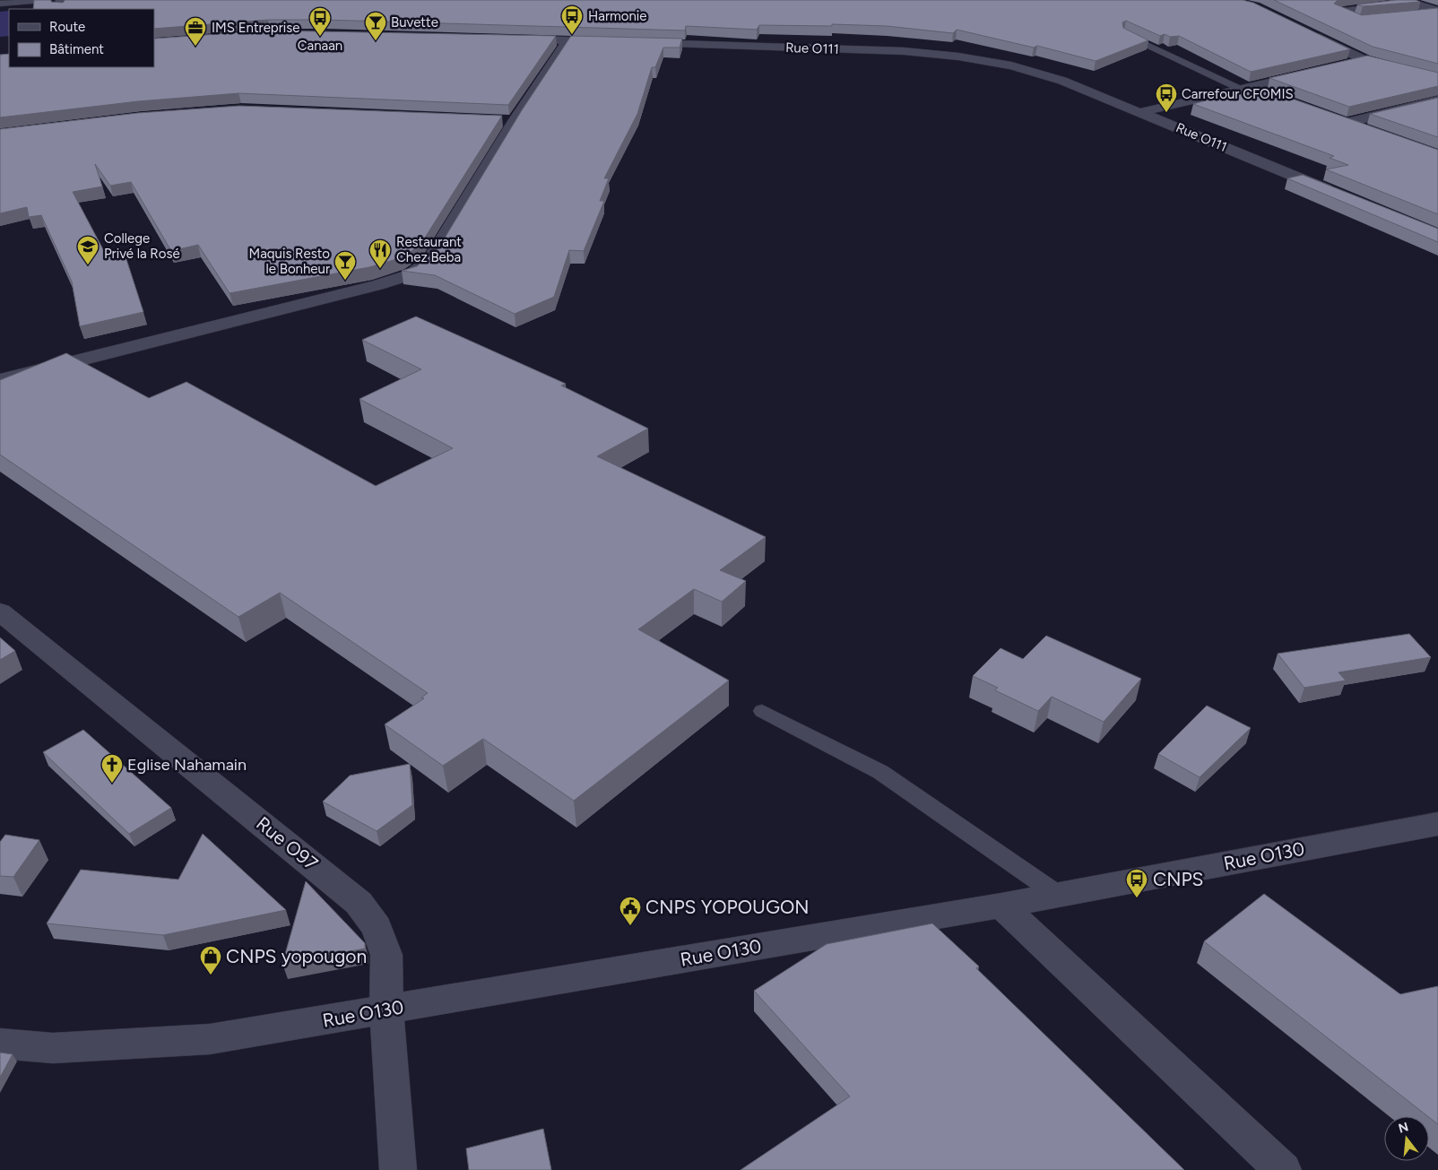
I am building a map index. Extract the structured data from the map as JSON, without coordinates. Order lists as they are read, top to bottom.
{
  "streets": {
    "street": ["Rue O111", "Rue O97", "Rue O130"]
  },
  "crossings": [
    ["Rue O97", "Rue O130"]
  ],
  "places": {
    "bus stop": [
      "Harmonie",
      "Canaan",
      "Carrefour CFOMIS",
      "CNPS"
    ],
    "bar": ["Buvette", "Maquis Resto le Bonheur"],
    "office": ["IMS Entreprise"],
    "school or university": ["College Privé la Rosé"],
    "restaurant": ["Restaurant Chez Beba"],
    "church": ["Eglise Nahamain"],
    "public building": ["CNPS YOPOUGON"],
    "shop": ["CNPS yopougon"]
  },
  "legend": ["Route", "Bâtiment"],
  "north": "top"
}
